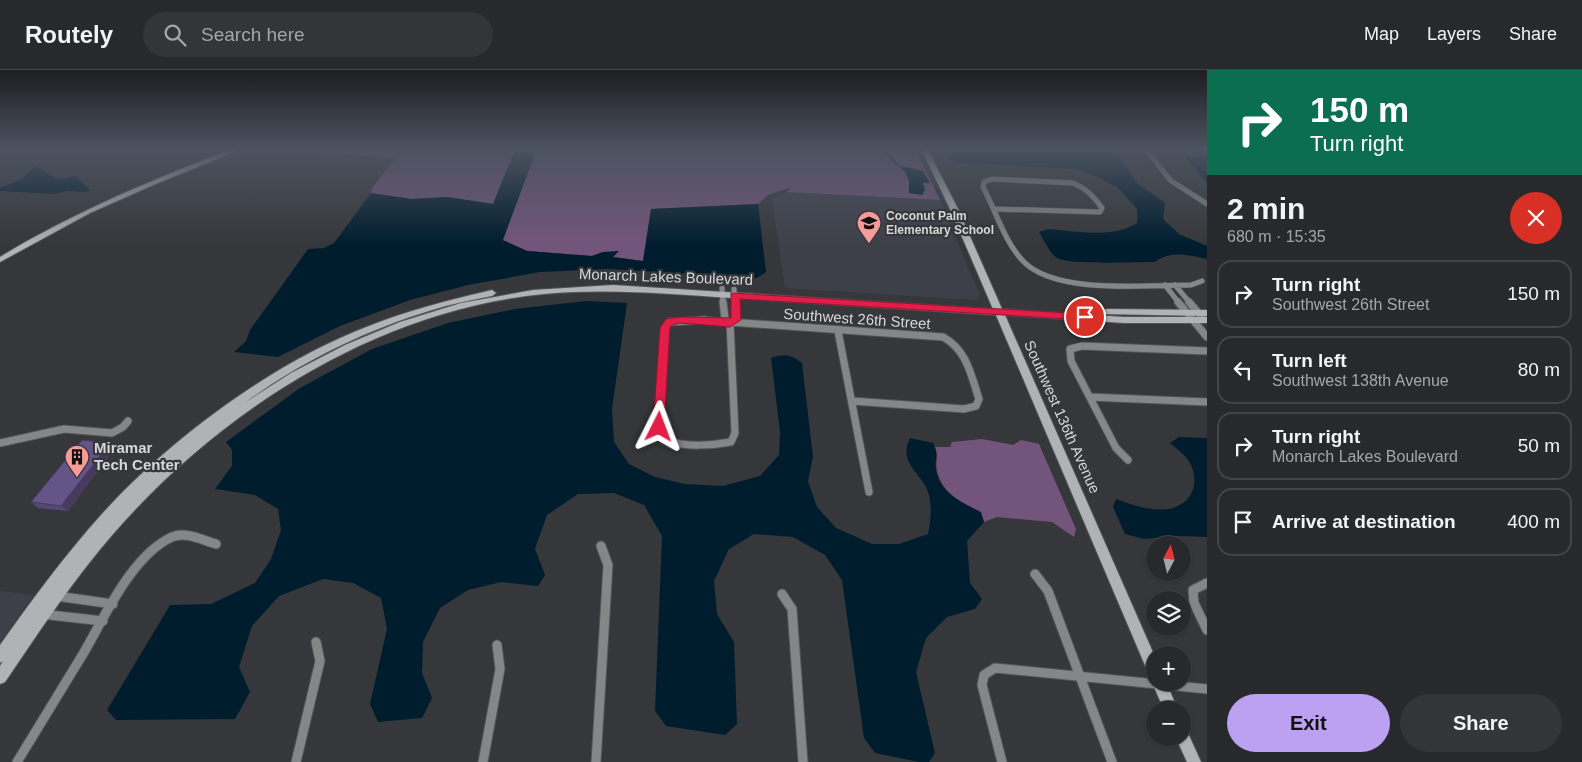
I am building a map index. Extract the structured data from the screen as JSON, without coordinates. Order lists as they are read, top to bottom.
{
  "streets": {
    "street": ["Monarch Lakes Boulevard", "Southwest 26th Street", "Southwest 136th Avenue"]
  },
  "crossings": [
    ["Monarch Lakes Boulevard", "Southwest 136th Avenue"]
  ],
  "places": {
    "school or university": ["Coconut Palm Elementary School"],
    "building": ["Miramar Tech Center"]
  },
  "north": "top",
  "page": {
    "header": "Routely",
    "search": "Search here",
    "nav": ["Map", "Layers", "Share"],
    "turn": ["150 m", "Turn right"],
    "heading": ["2 min", "680 m · 15:35"],
    "list": [
      {
        "name": "Turn right",
        "note": "Southwest 26th Street",
        "value": "150 m"
      },
      {
        "name": "Turn left",
        "note": "Southwest 138th Avenue",
        "value": "80 m"
      },
      {
        "name": "Turn right",
        "note": "Monarch Lakes Boulevard",
        "value": "50 m"
      },
      {
        "name": "Arrive at destination",
        "value": "400 m"
      }
    ],
    "map_buttons": ["+", "−"],
    "buttons": ["Exit", "Share"]
  }
}
